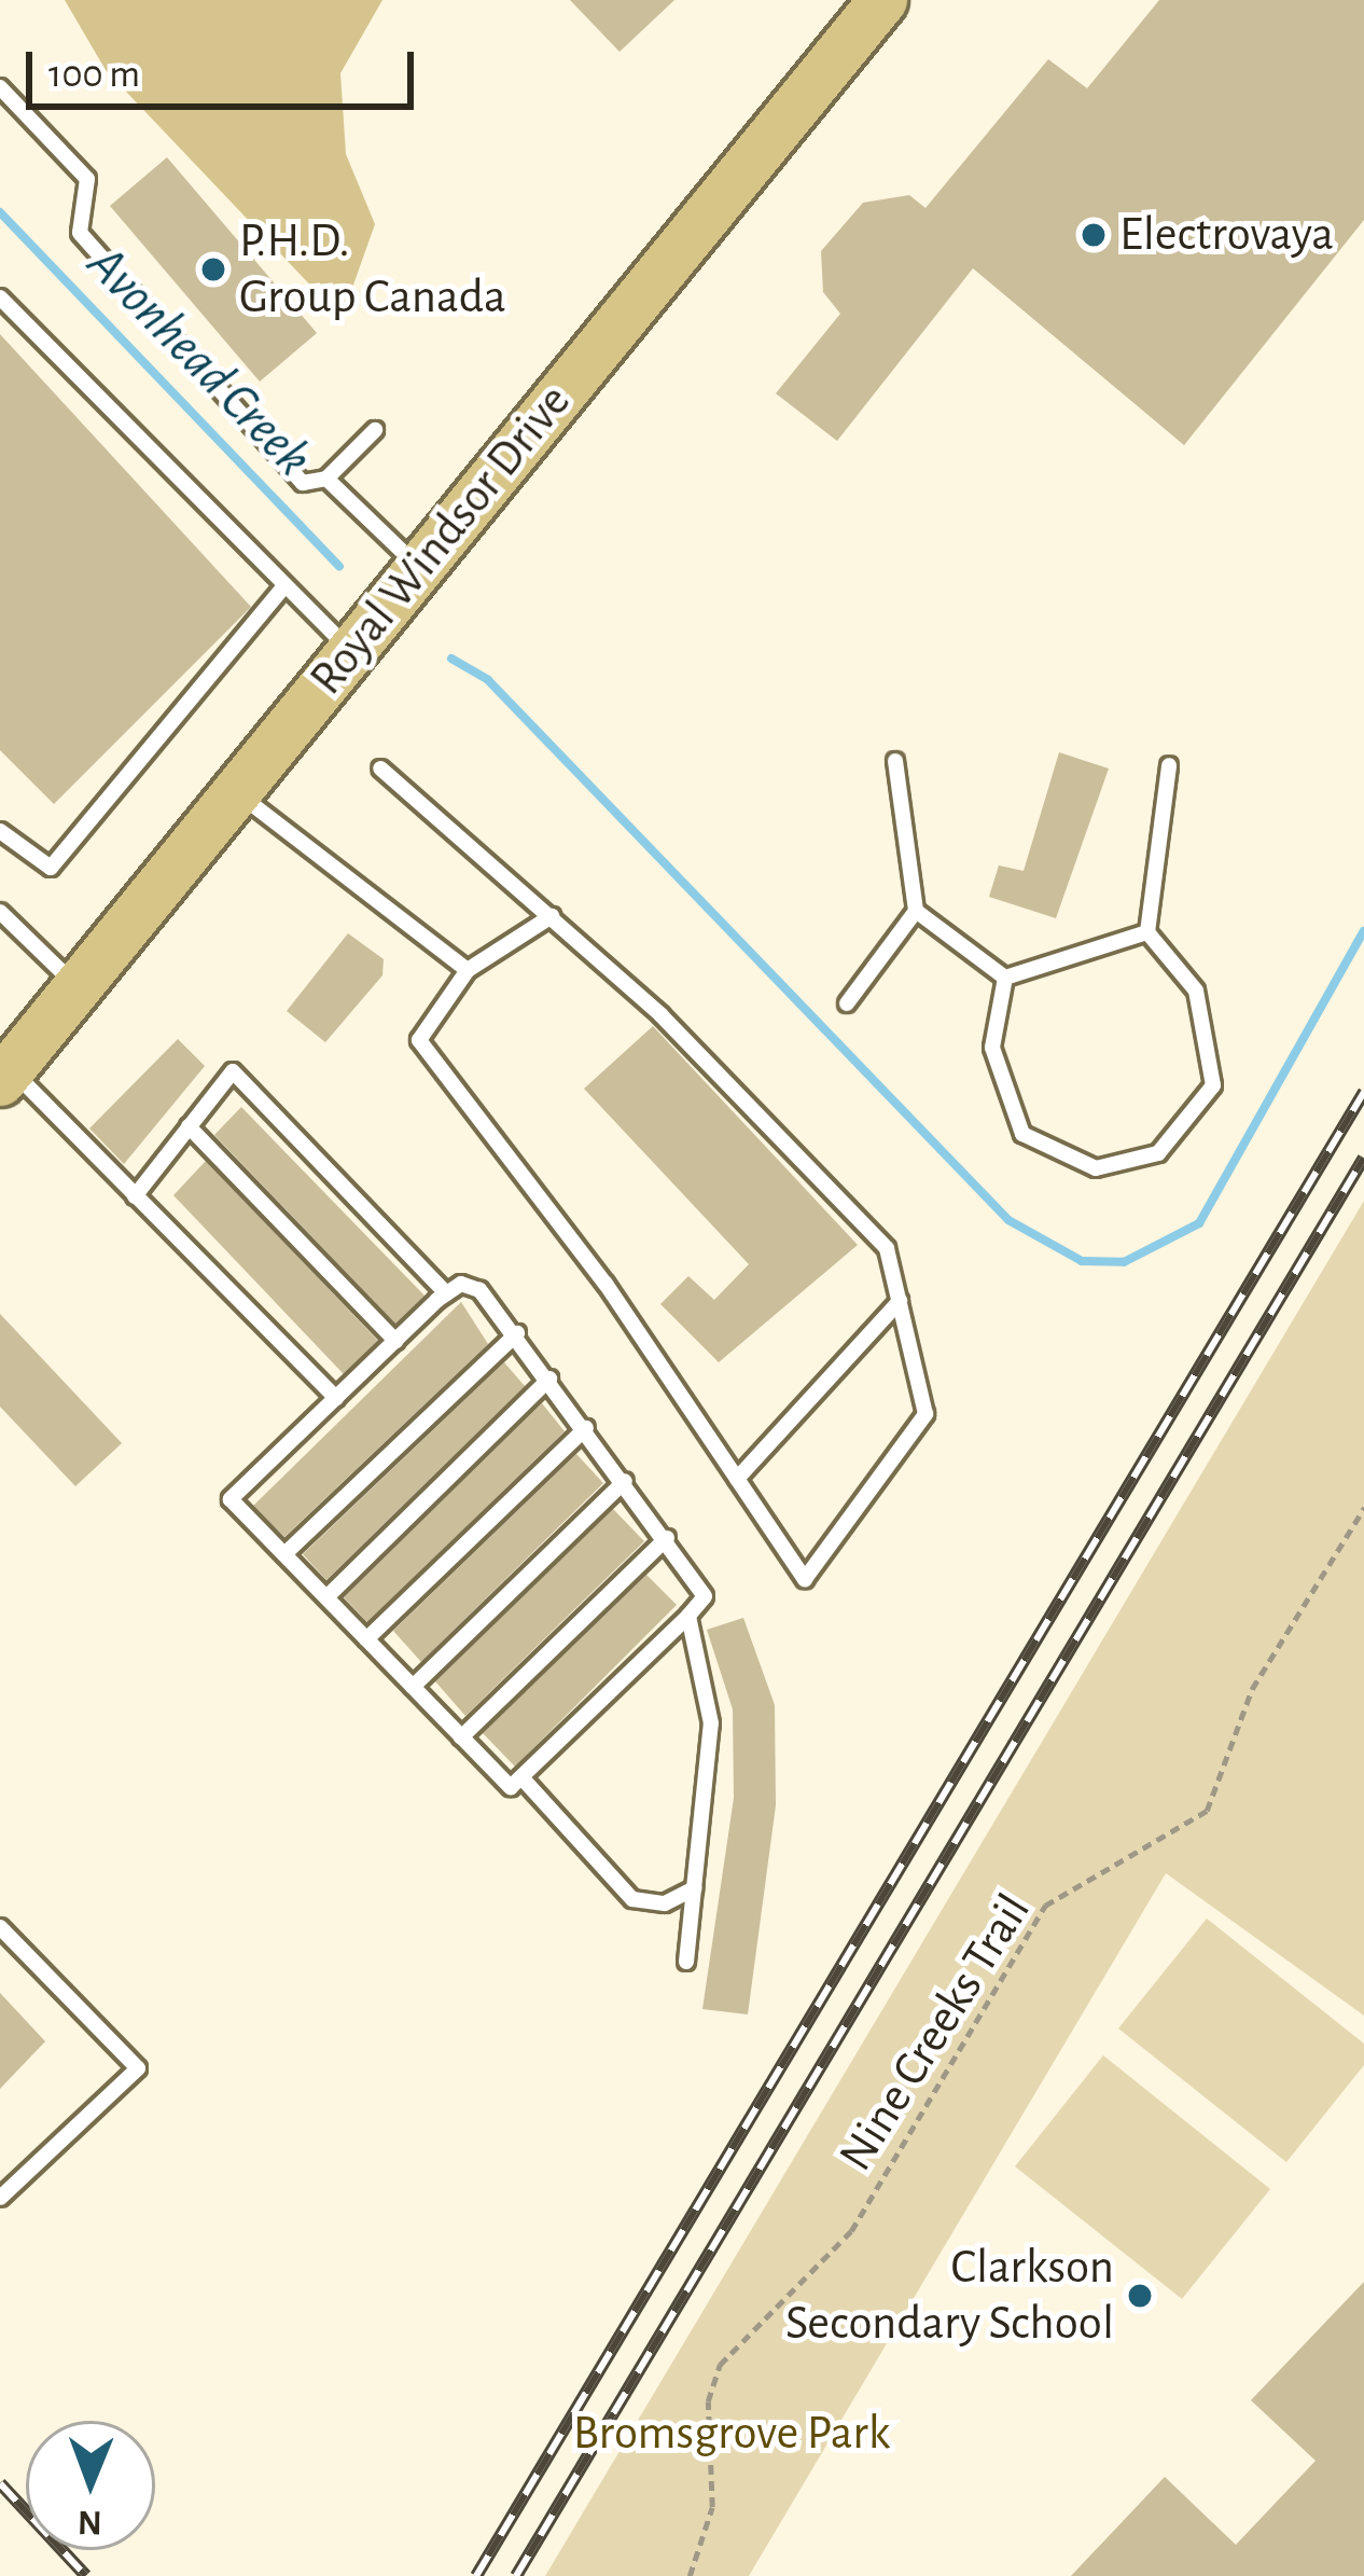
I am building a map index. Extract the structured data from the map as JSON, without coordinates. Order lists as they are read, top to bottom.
{
  "streets": {
    "main road": ["Royal Windsor Drive"],
    "path": ["Nine Creeks Trail"]
  },
  "water": ["Avonhead Creek"],
  "parks": ["Bromsgrove Park"],
  "places": ["Electrovaya", "P.H.D. Group Canada", "Clarkson Secondary School"],
  "scale_bar": "100 m",
  "north": "bottom"
}
